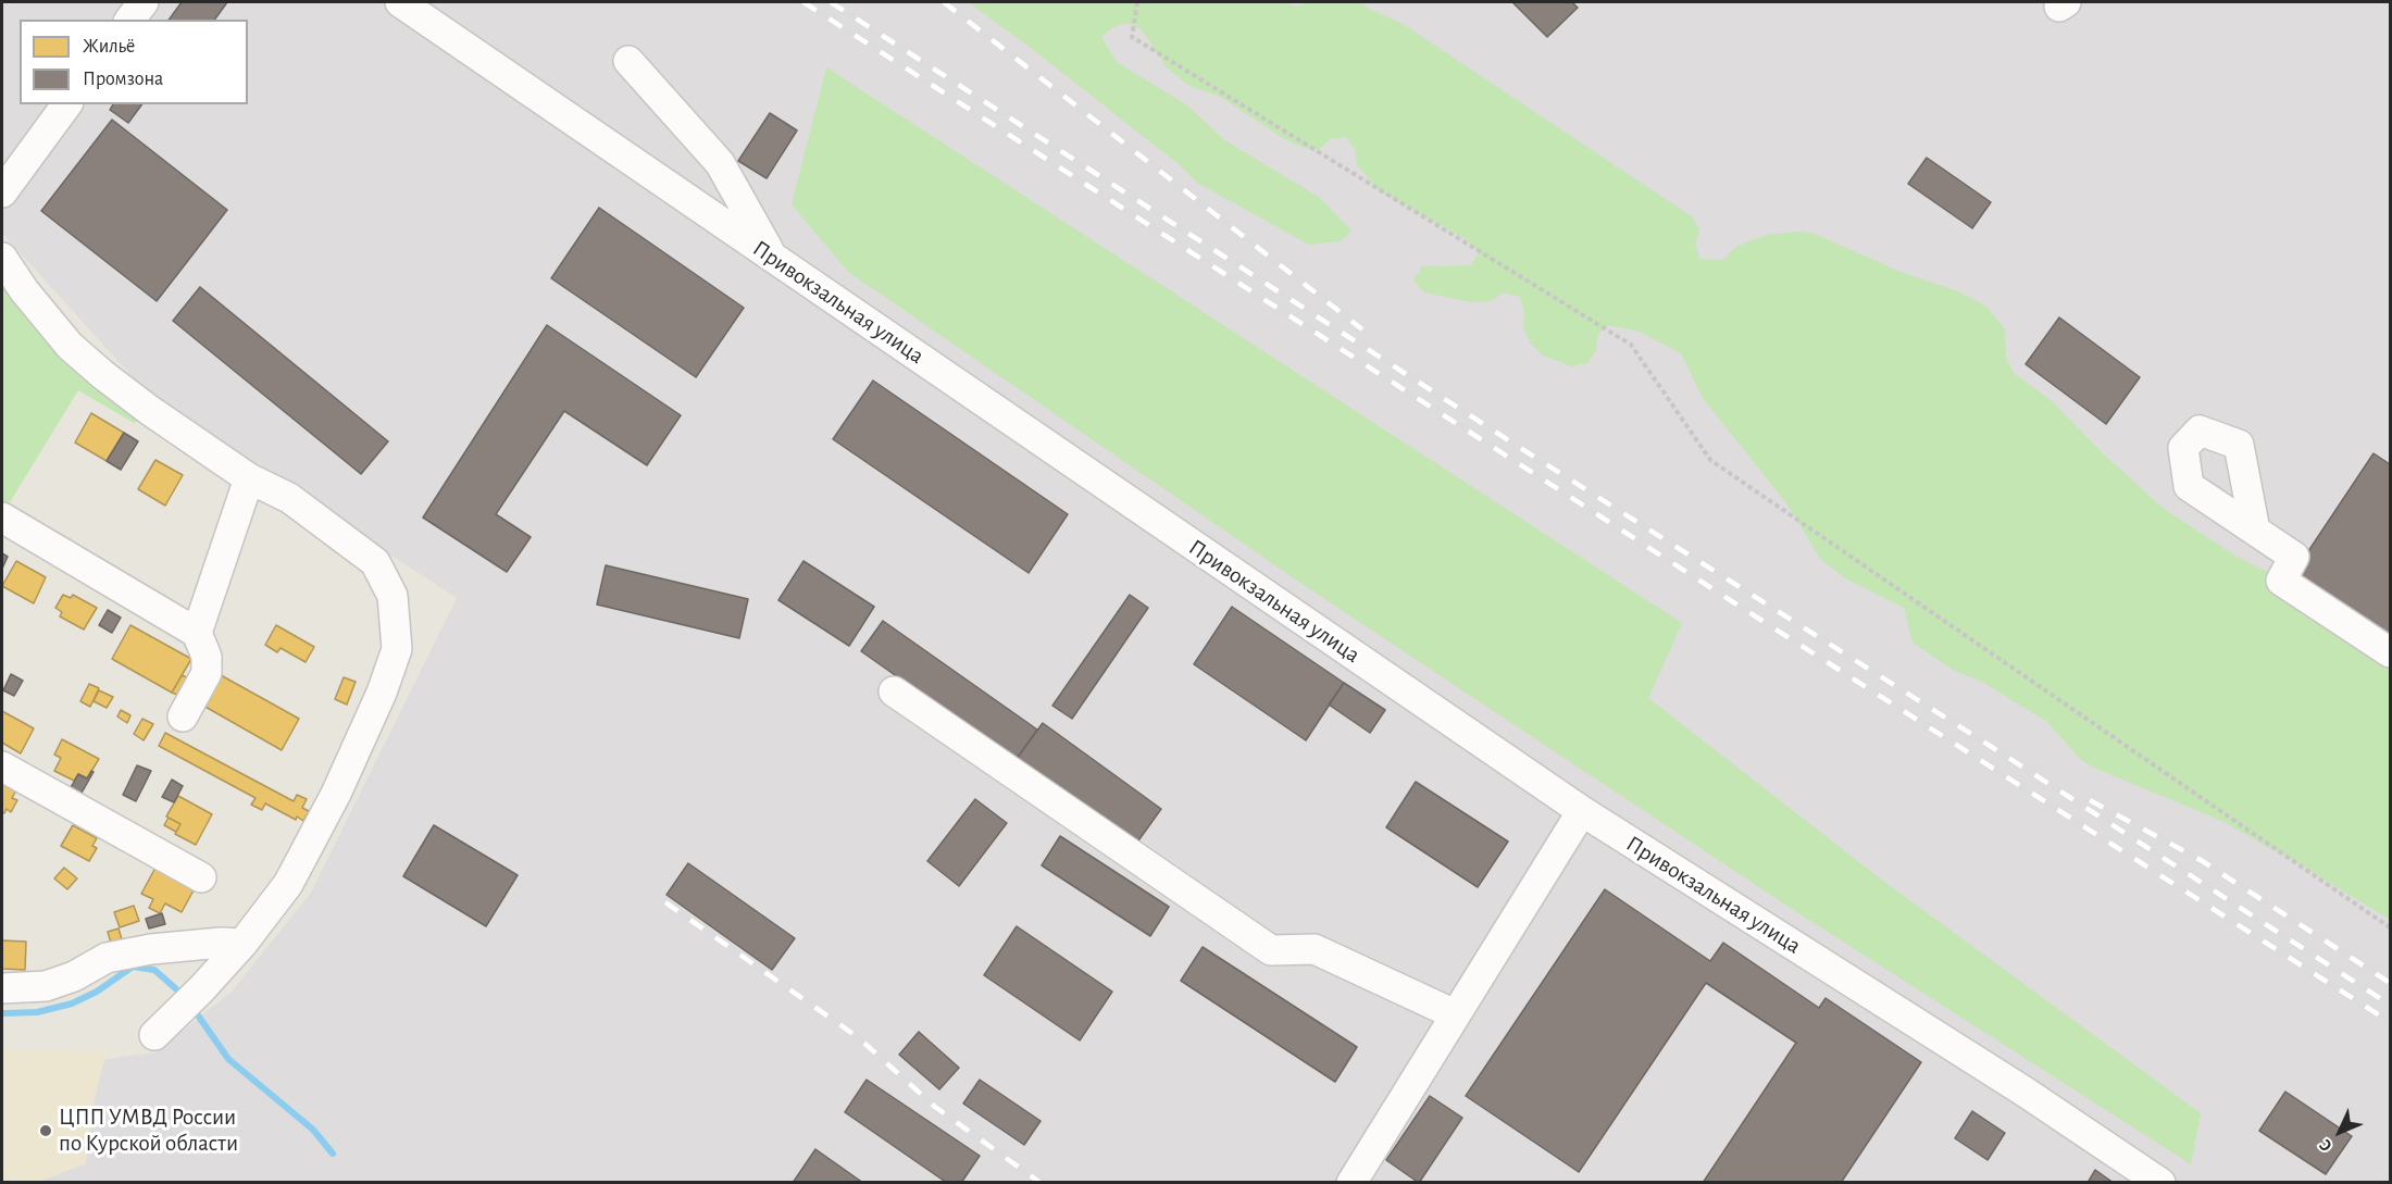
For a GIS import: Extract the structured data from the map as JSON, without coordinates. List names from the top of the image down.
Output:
{
  "streets": {
    "street": ["Привокзальная улица"]
  },
  "places": ["ЦПП УМВД России по Курской области"],
  "legend": ["Жильё", "Промзона"],
  "north": "bottom left"
}
